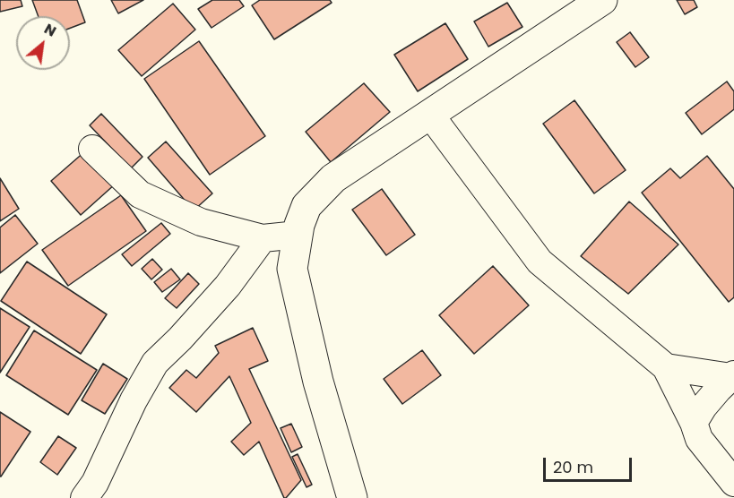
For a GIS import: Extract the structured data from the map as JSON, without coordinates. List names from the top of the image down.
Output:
{
  "scale_bar": "20 m",
  "north": "top right"
}
